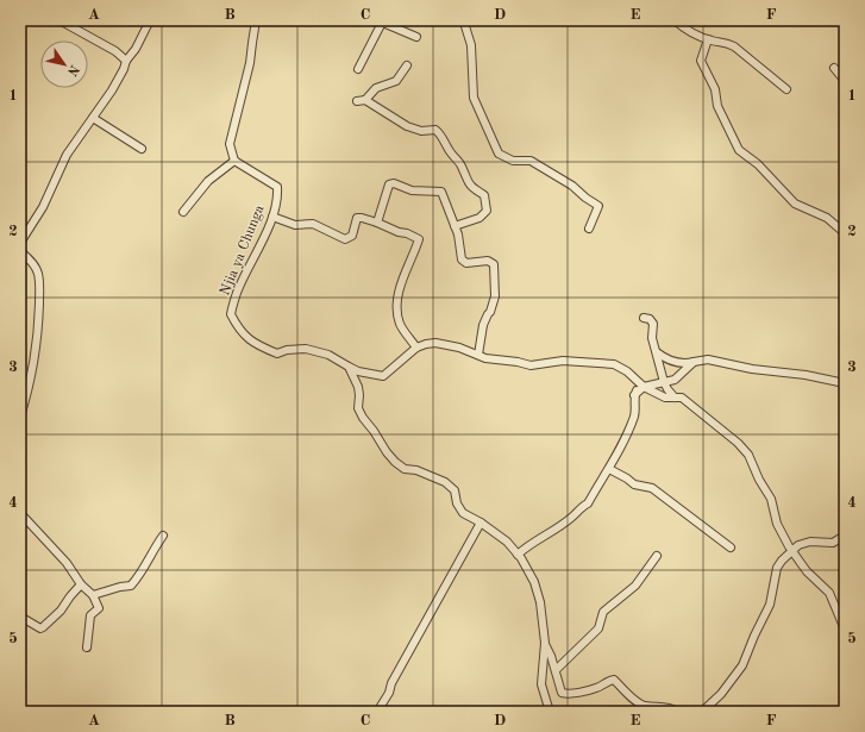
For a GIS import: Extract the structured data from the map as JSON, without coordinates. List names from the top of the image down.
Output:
{
  "streets": {
    "street": ["Njia ya Chunga"]
  },
  "north": "bottom right",
  "grid": {
    "columns": [
      "A",
      "B",
      "C",
      "D",
      "E",
      "F"
    ],
    "rows": [
      "1",
      "2",
      "3",
      "4",
      "5"
    ]
  }
}
